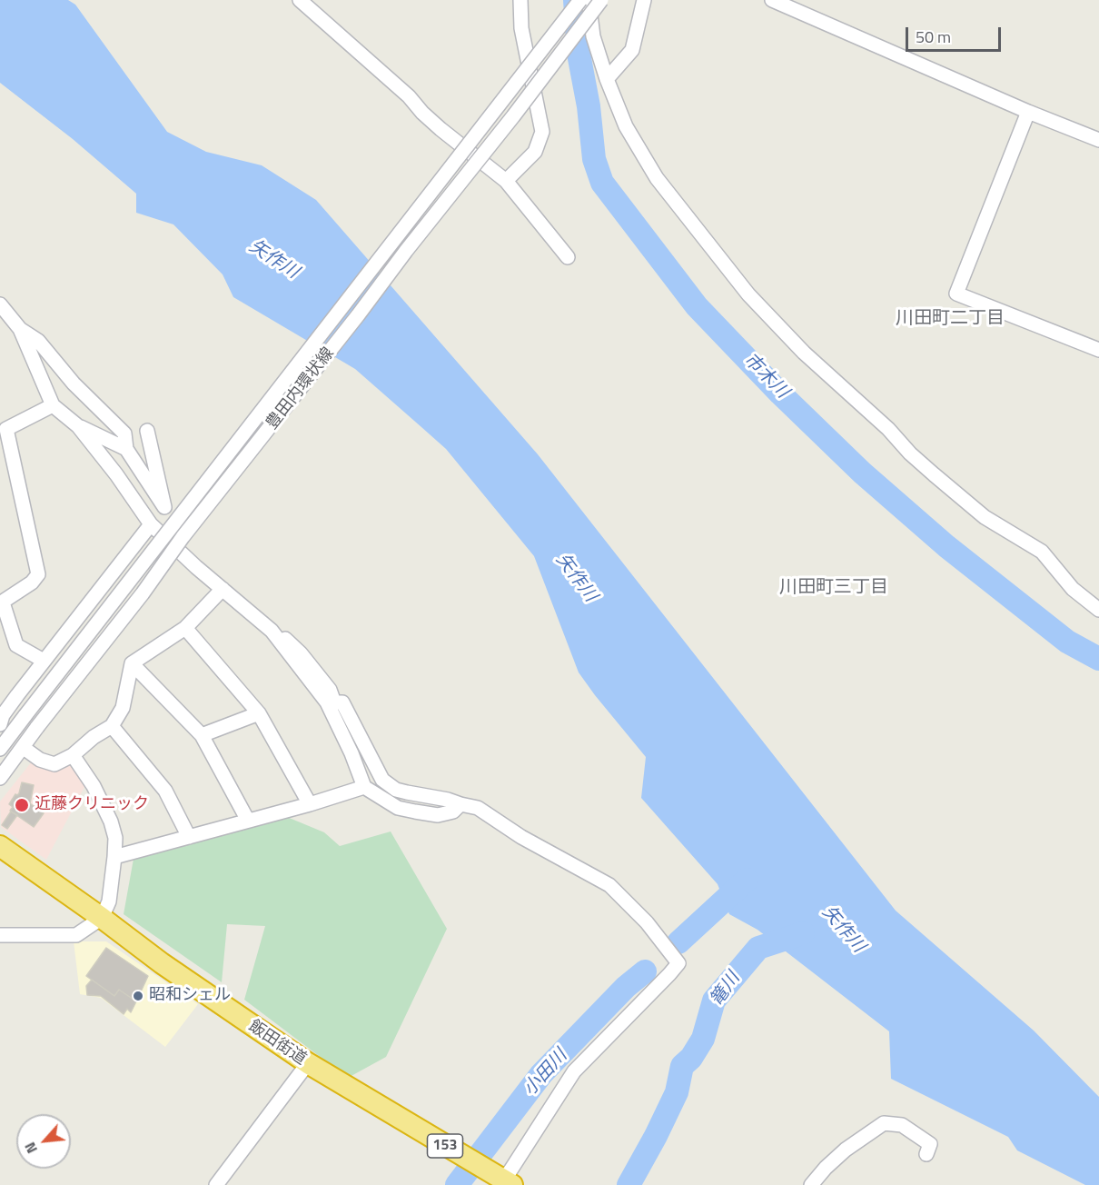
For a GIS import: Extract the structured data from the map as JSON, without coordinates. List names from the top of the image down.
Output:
{
  "streets": {
    "highway": ["飯田街道", "153"],
    "street": ["豊田内環状線"]
  },
  "districts": ["川田町二丁目", "川田町三丁目"],
  "water": [
    "矢作川",
    "市木川",
    "篭川",
    "小田川"
  ],
  "places": ["近藤クリニック", "昭和シェル"],
  "scale_bar": "50 m",
  "north": "bottom left"
}
